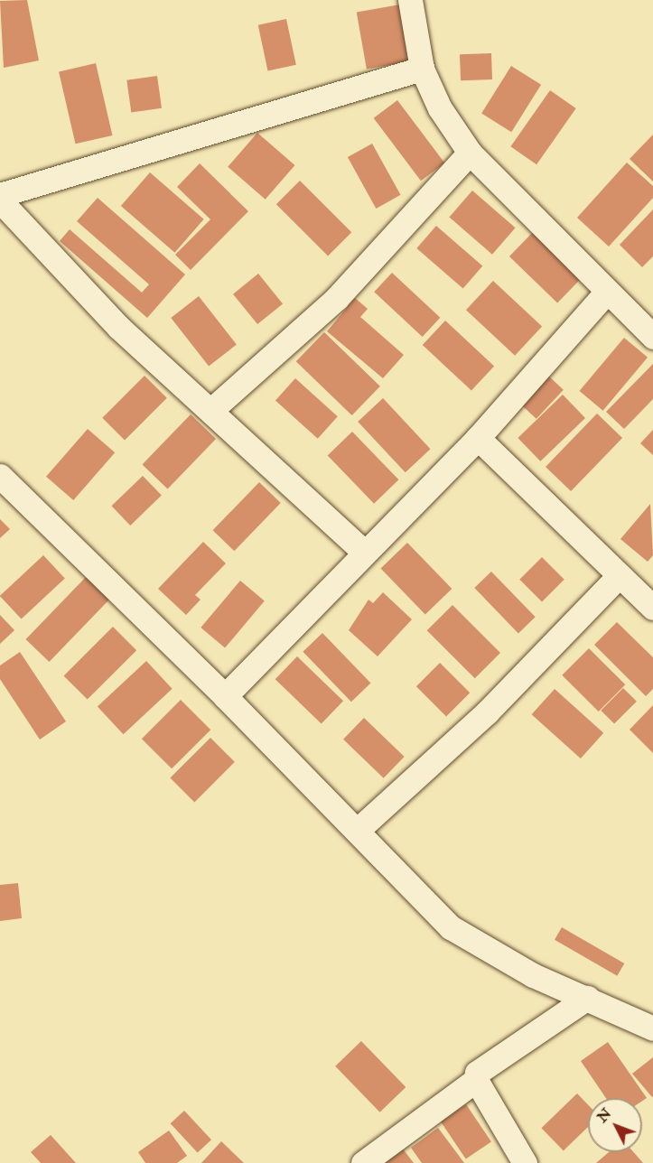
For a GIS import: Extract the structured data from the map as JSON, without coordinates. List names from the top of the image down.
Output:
{
  "north": "top left"
}
